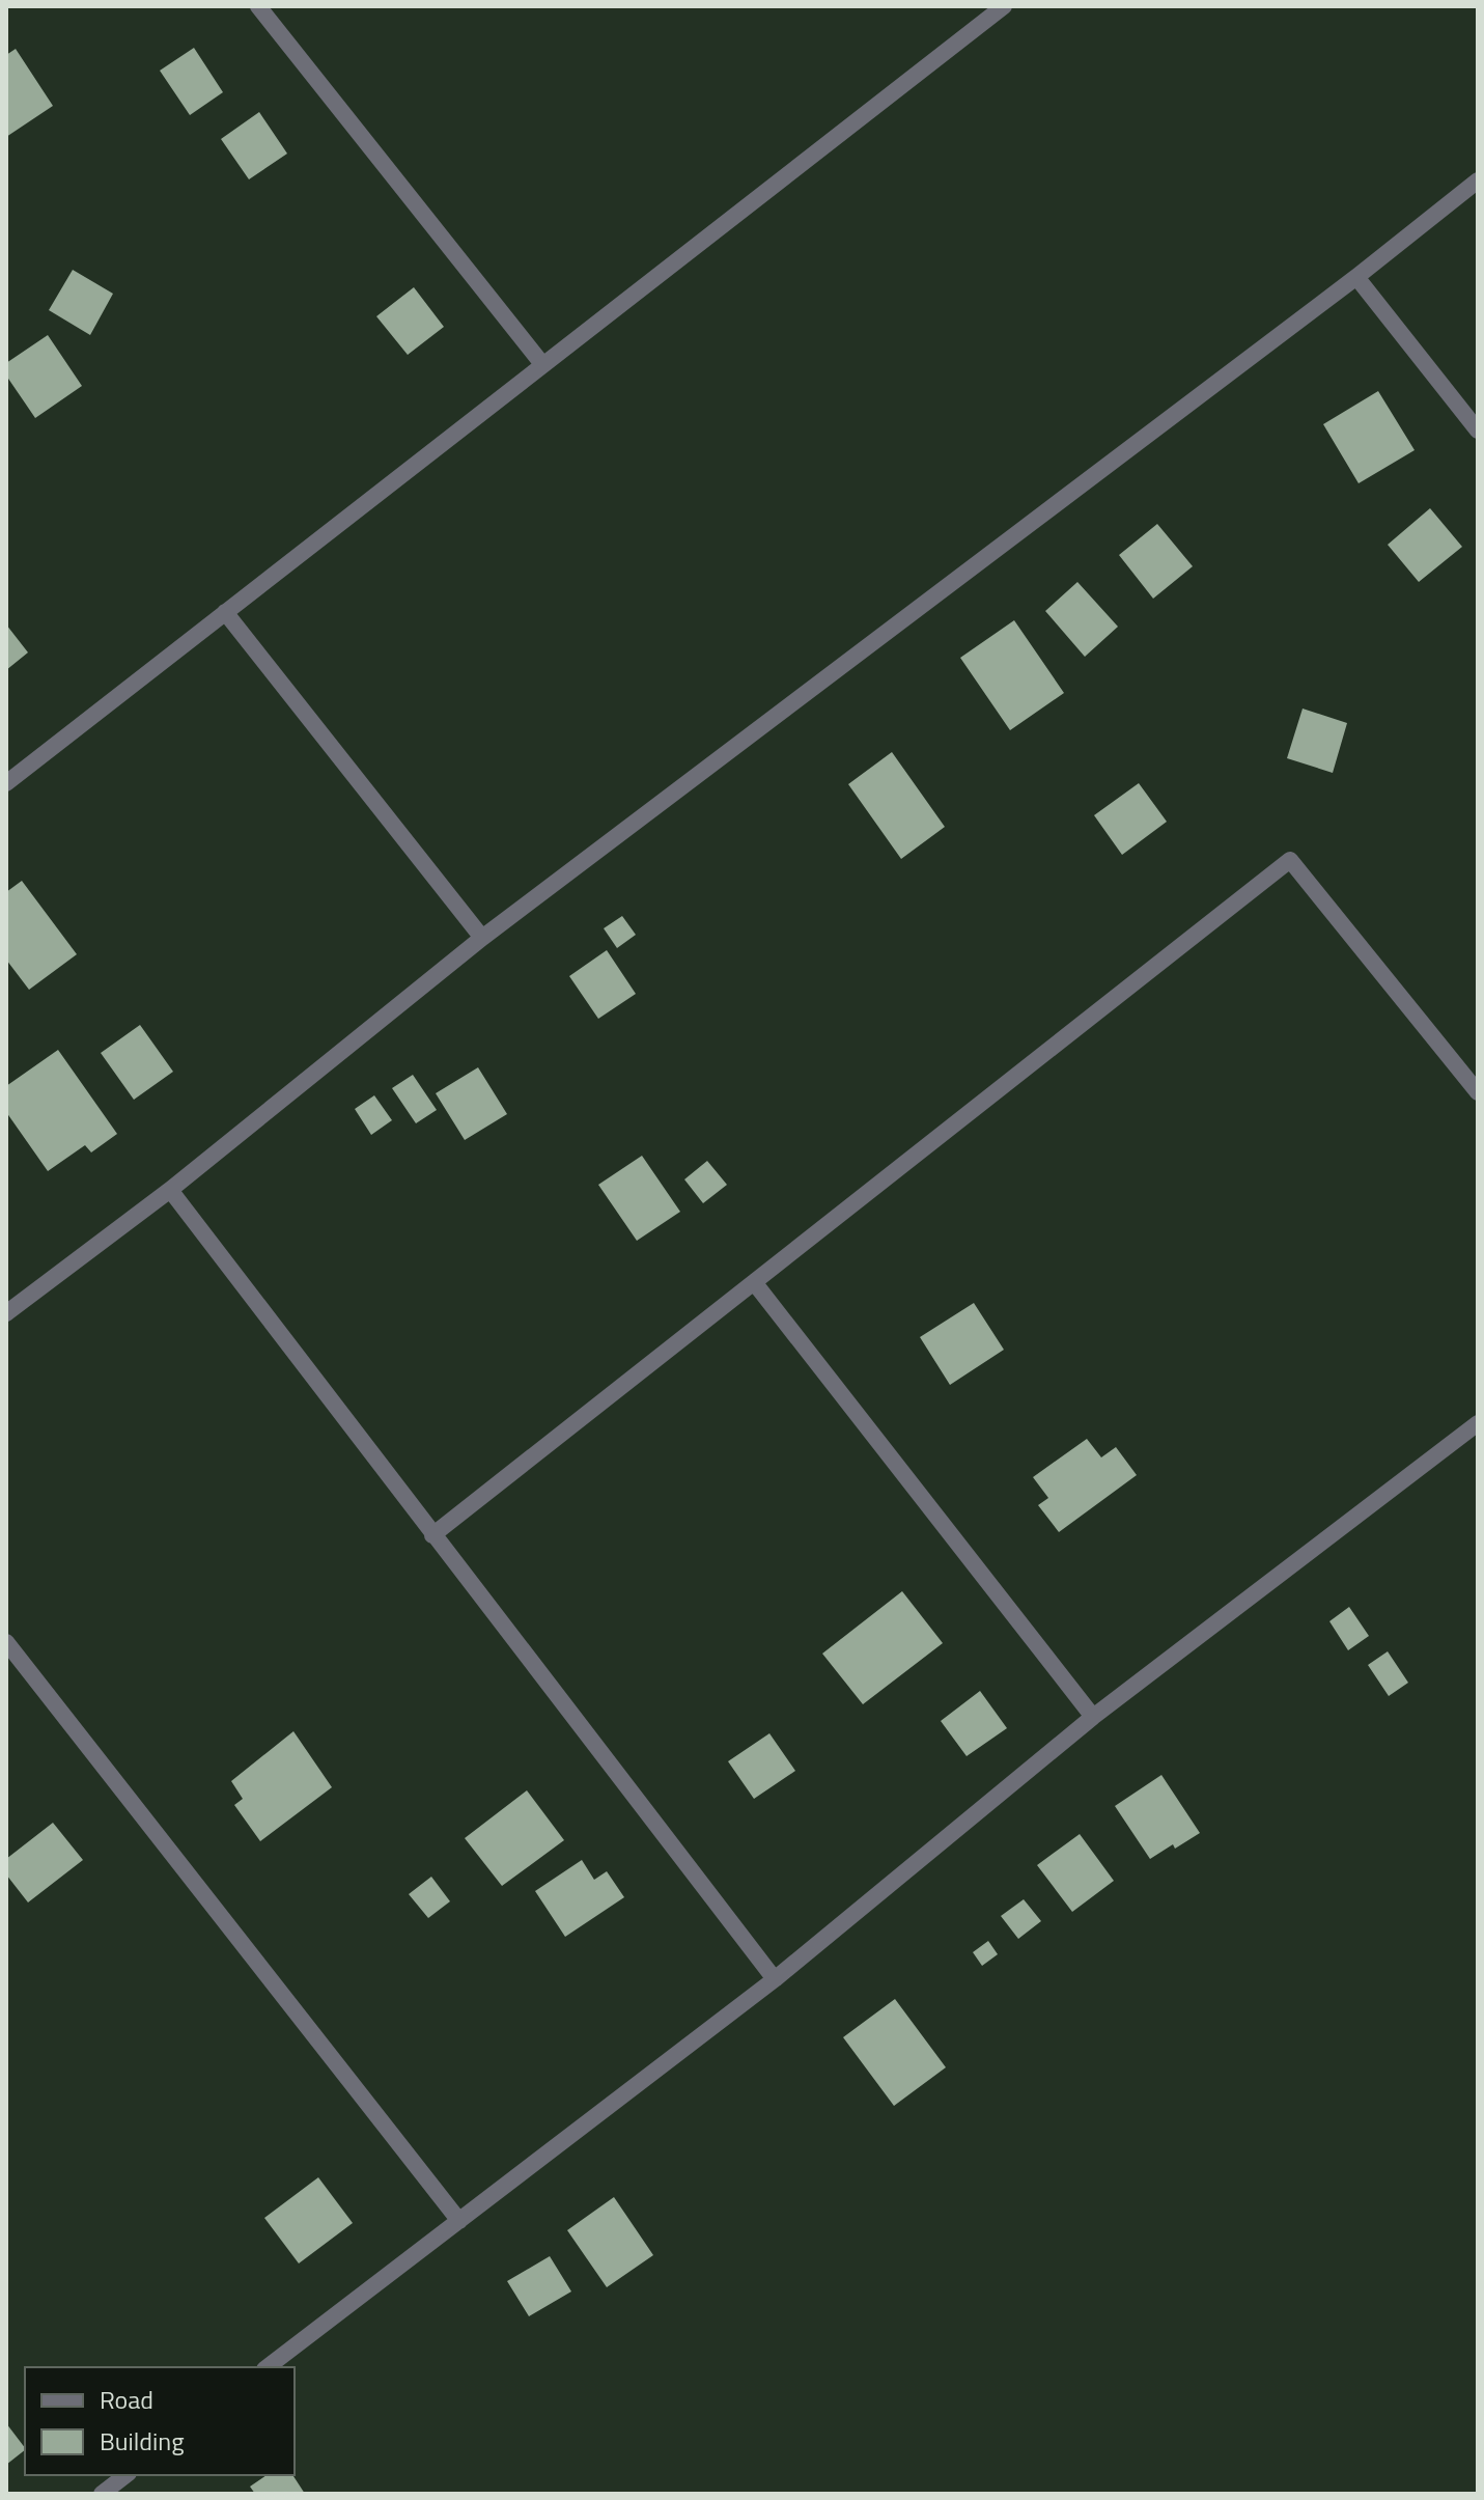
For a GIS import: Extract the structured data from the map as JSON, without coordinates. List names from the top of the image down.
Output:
{
  "legend": ["Road", "Building"]
}
